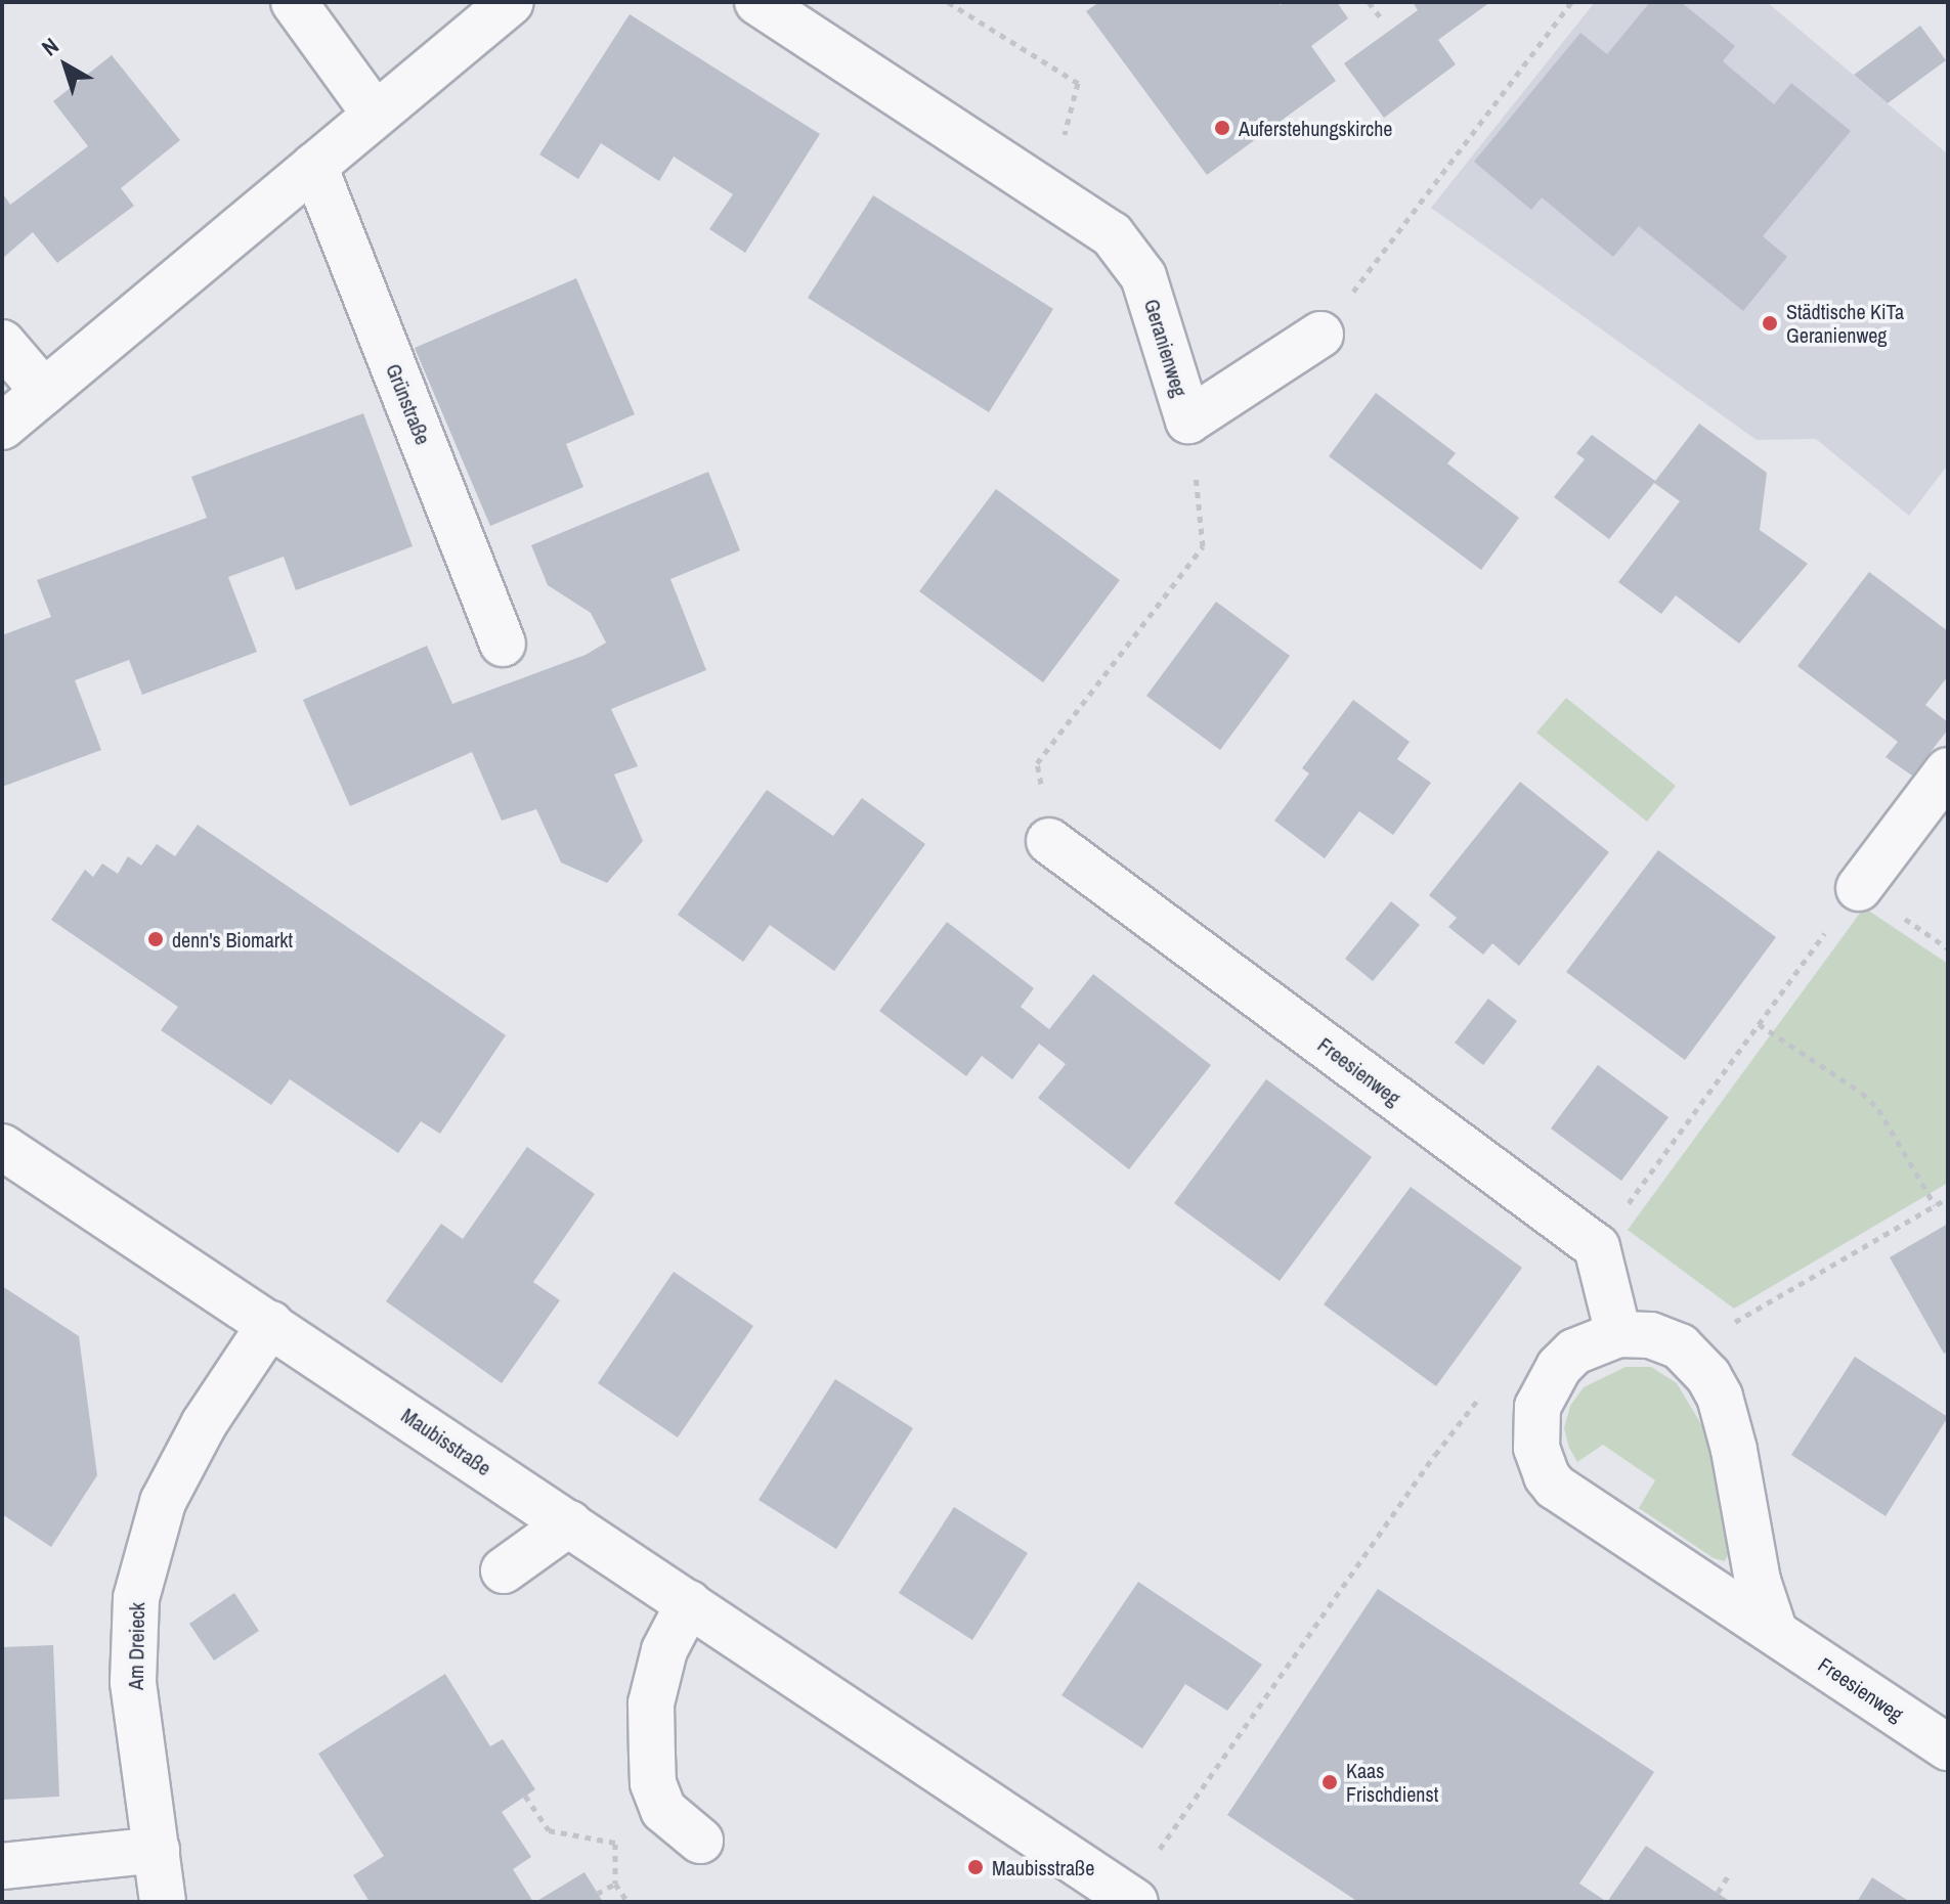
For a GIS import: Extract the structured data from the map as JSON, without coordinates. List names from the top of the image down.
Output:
{
  "streets": {
    "street": [
      "Geranienweg",
      "Grünstraße",
      "Freesienweg",
      "Maubisstraße",
      "Am Dreieck"
    ]
  },
  "crossings": [
    ["Maubisstraße", "Am Dreieck"]
  ],
  "places": [
    "Auferstehungskirche",
    "Städtische KiTa Geranienweg",
    "denn's Biomarkt",
    "Kaas Frischdienst",
    "Maubisstraße"
  ],
  "north": "top left"
}
